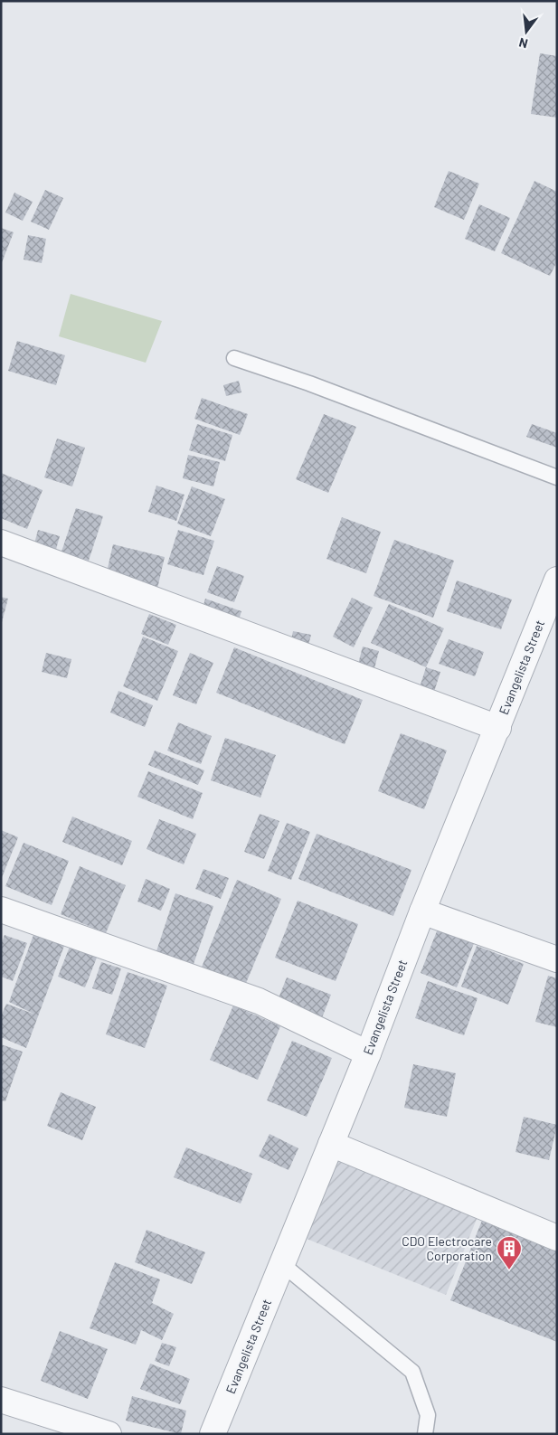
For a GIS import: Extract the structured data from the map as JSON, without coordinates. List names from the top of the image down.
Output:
{
  "streets": {
    "street": ["Evangelista Street"]
  },
  "places": {
    "building": ["CDO Electrocare Corporation"]
  },
  "north": "bottom"
}
